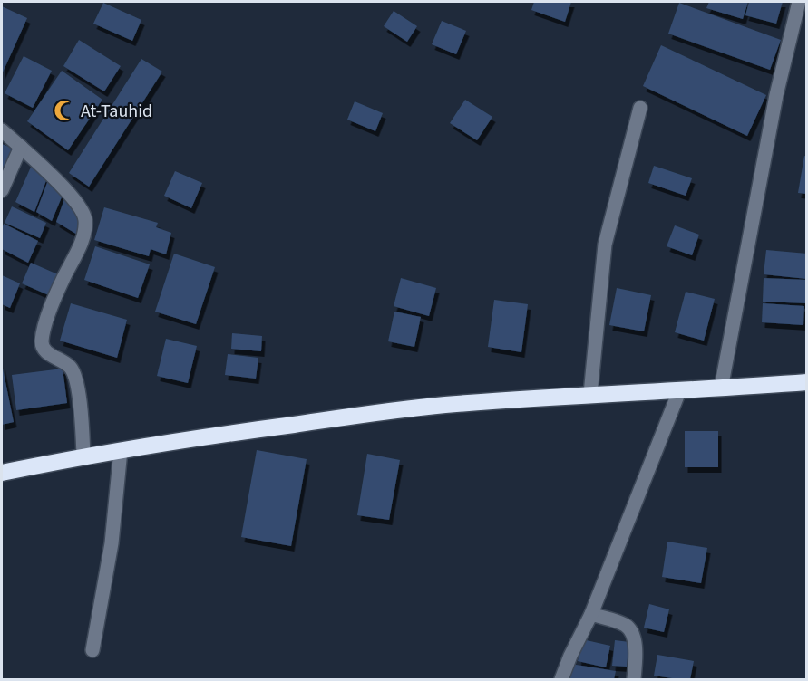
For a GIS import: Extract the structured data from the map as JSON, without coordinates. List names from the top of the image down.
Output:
{
  "places": {
    "mosque": ["At-Tauhid"]
  }
}
